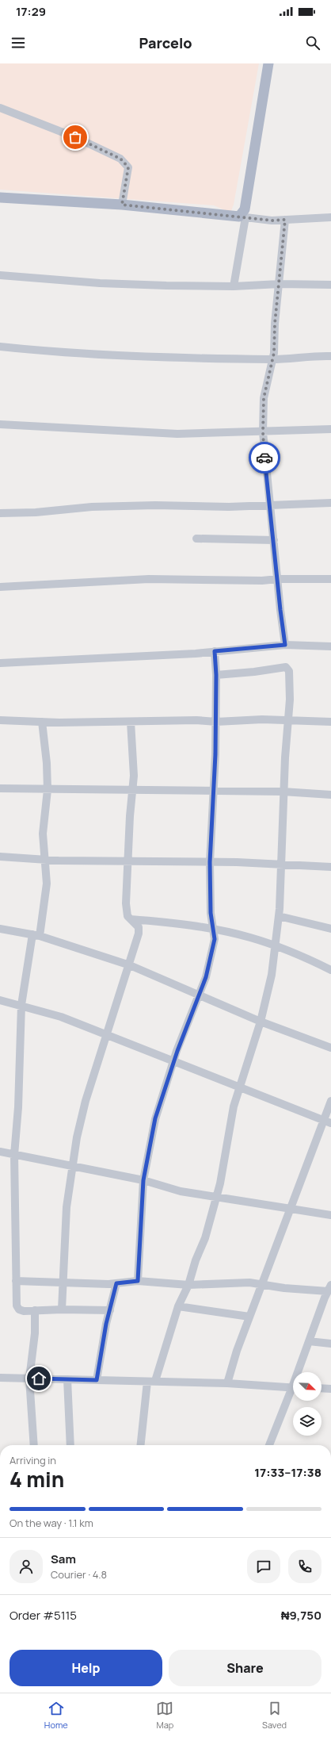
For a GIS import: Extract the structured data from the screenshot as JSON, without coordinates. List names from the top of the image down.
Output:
{
  "north": "bottom right",
  "page": {
    "status": "17:29",
    "header": "Parcelo",
    "heading": ["4 min", "Arriving in", "17:33–17:38"],
    "panel": [
      "Sam",
      "Courier · 4.8",
      "Order #5115",
      "₦9,750"
    ],
    "bar": "On the way · 1.1 km",
    "buttons": ["Help", "Share"],
    "tabs": ["Home", "Map", "Saved"]
  }
}
